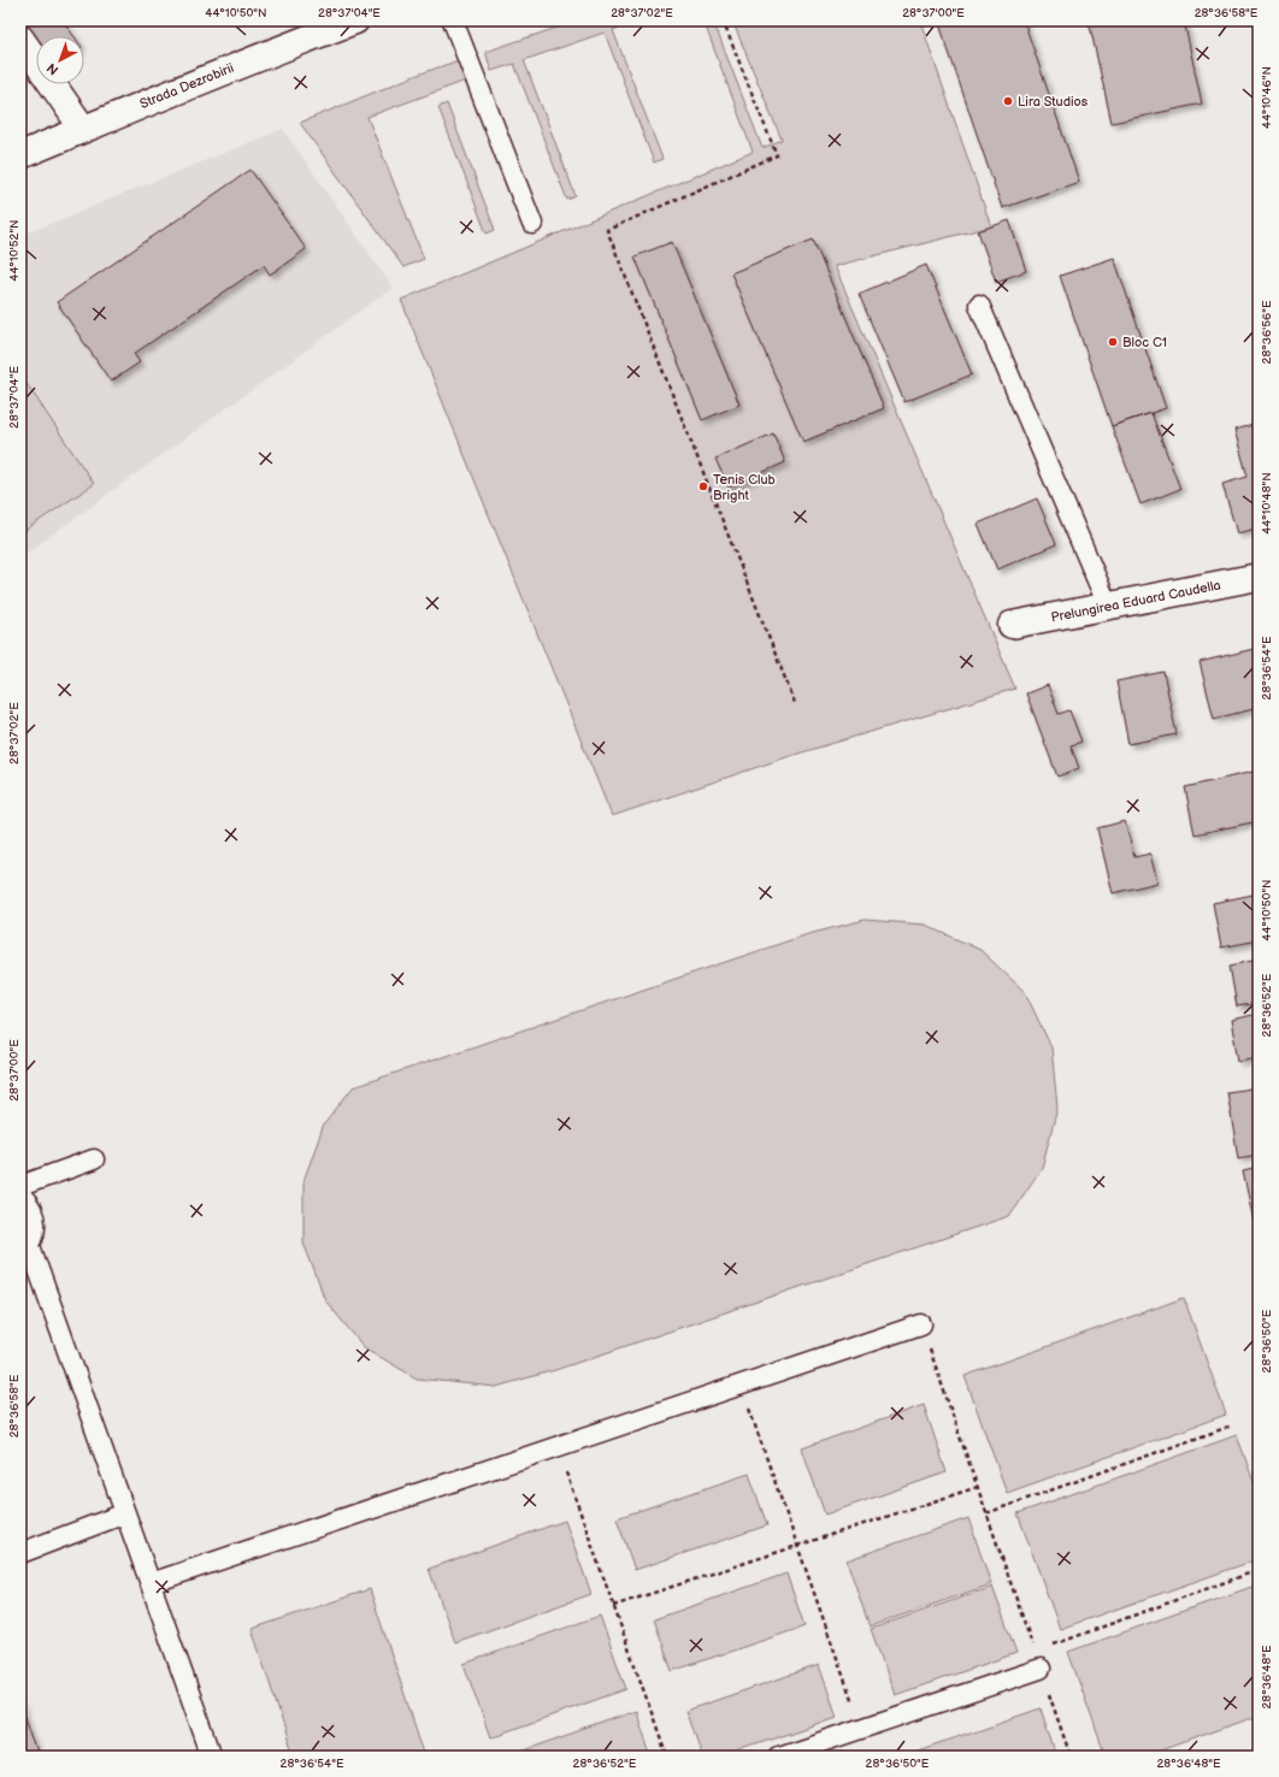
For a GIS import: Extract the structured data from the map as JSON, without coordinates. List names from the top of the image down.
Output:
{
  "streets": {
    "street": ["Strada Dezrobirii", "Prelungirea Eduard Caudella"]
  },
  "places": ["Lira Studios", "Bloc C1", "Tenis Club Bright"],
  "north": "bottom left",
  "coordinates": [
    "44°10'50\"N",
    "28°37'04\"E",
    "28°37'02\"E",
    "28°37'00\"E",
    "28°36'58\"E",
    "44°10'46\"N",
    "44°10'52\"N",
    "28°36'56\"E",
    "44°10'48\"N",
    "28°36'54\"E",
    "28°36'52\"E",
    "28°36'50\"E",
    "28°36'48\"E"
  ]
}
